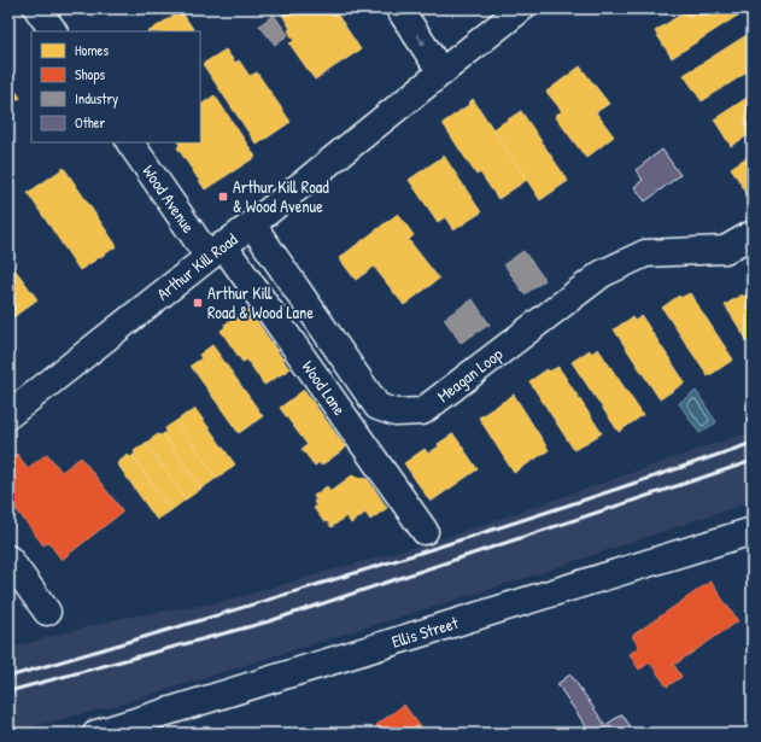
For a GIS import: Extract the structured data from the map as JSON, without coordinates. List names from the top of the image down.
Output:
{
  "streets": {
    "street": [
      "Wood Avenue",
      "Arthur Kill Road",
      "Meagan Loop",
      "Wood Lane",
      "Ellis Street"
    ]
  },
  "crossings": [
    ["Wood Avenue", "Arthur Kill Road"],
    ["Wood Avenue", "Wood Lane"],
    ["Arthur Kill Road", "Meagan Loop"],
    ["Arthur Kill Road", "Wood Lane"]
  ],
  "places": {
    "transit": ["Arthur Kill Road & Wood Avenue", "Arthur Kill Road & Wood Lane"]
  },
  "legend": [
    "Homes",
    "Shops",
    "Industry",
    "Other"
  ]
}
